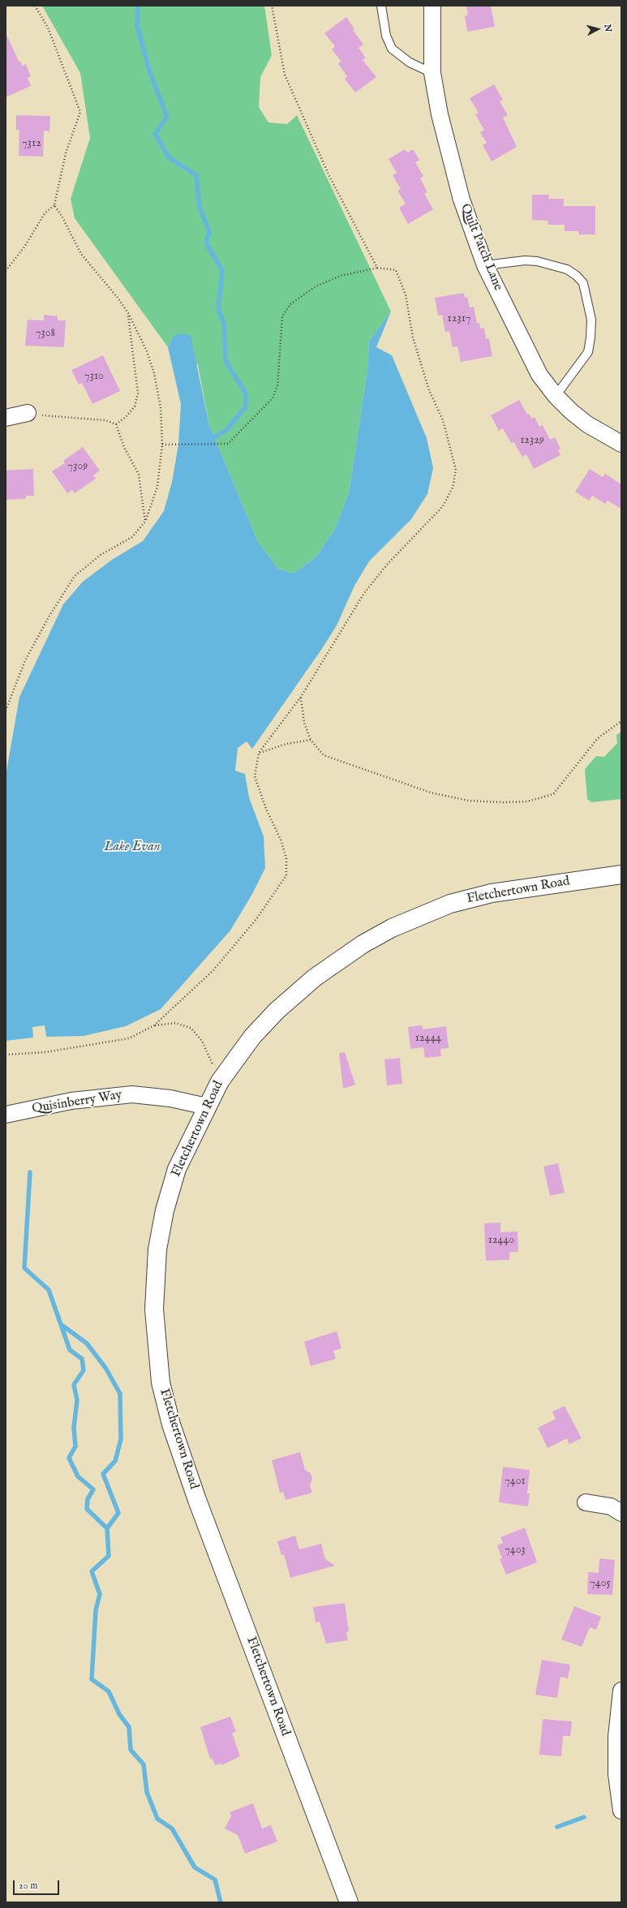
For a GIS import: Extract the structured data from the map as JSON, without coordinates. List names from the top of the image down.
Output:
{
  "streets": {
    "street": ["Quilt Patch Lane", "Fletchertown Road", "Quisinberry Way"]
  },
  "crossings": [
    ["Fletchertown Road", "Quisinberry Way"]
  ],
  "water": ["Lake Evan"],
  "house_numbers": [
    "7312",
    "12317",
    "7308",
    "7310",
    "12329",
    "7309",
    "12444",
    "12440",
    "7401",
    "7403",
    "7405"
  ],
  "scale_bar": "20 m",
  "north": "right"
}
